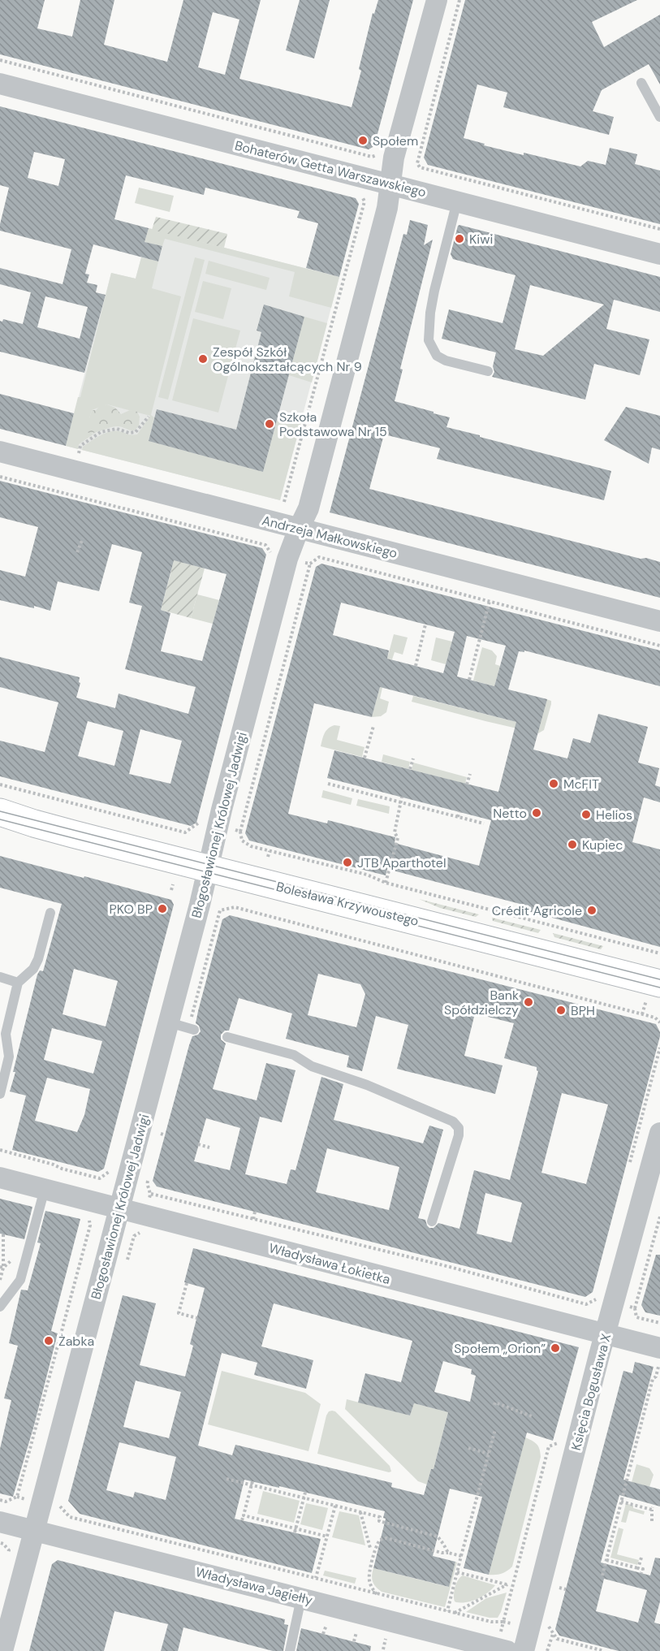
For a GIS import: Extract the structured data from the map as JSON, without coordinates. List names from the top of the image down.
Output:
{
  "streets": {
    "street": [
      "Bohaterów Getta Warszawskiego",
      "Andrzeja Małkowskiego",
      "Błogosławionej Królowej Jadwigi",
      "Bolesława Krzywoustego",
      "Władysława Łokietka",
      "Księcia Bogusława X",
      "Władysława Jagiełły"
    ]
  },
  "crossings": [
    ["Bohaterów Getta Warszawskiego", "Błogosławionej Królowej Jadwigi"],
    ["Andrzeja Małkowskiego", "Błogosławionej Królowej Jadwigi"],
    ["Błogosławionej Królowej Jadwigi", "Bolesława Krzywoustego"],
    ["Błogosławionej Królowej Jadwigi", "Władysława Łokietka"],
    ["Błogosławionej Królowej Jadwigi", "Władysława Jagiełły"],
    ["Władysława Łokietka", "Księcia Bogusława X"]
  ],
  "places": [
    "Społem",
    "Kiwi",
    "Zespół Szkół Ogólnokształcących Nr 9",
    "Szkoła Podstawowa Nr 15",
    "McFIT",
    "Netto",
    "Helios",
    "Kupiec",
    "JTB Aparthotel",
    "PKO BP",
    "Crédit Agricole",
    "Bank Spółdzielczy",
    "BPH",
    "Żabka",
    "Społem „Orion”"
  ]
}
